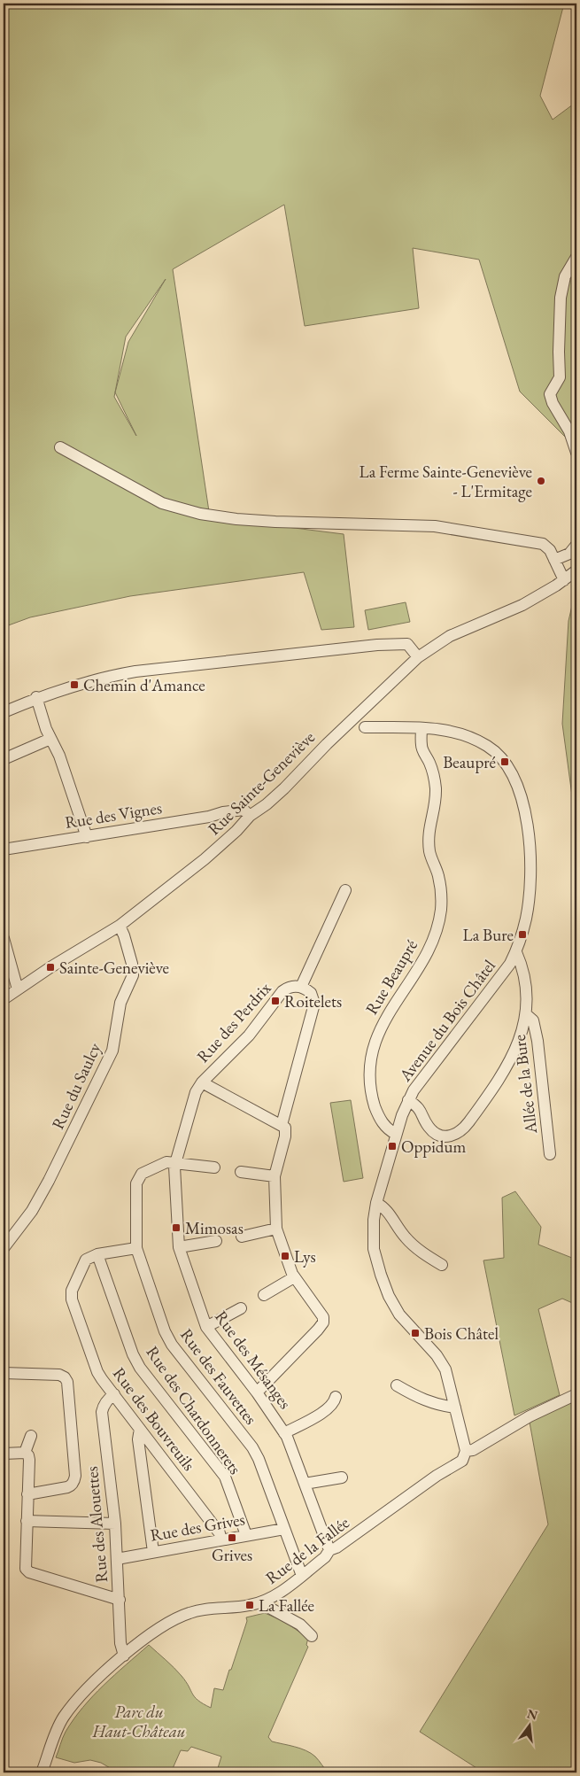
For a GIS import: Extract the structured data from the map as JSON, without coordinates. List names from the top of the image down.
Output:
{
  "streets": {
    "street": [
      "Rue Sainte-Geneviève",
      "Rue des Vignes",
      "Rue Beaupré",
      "Avenue du Bois Châtel",
      "Rue des Perdrix",
      "Allée de la Bure",
      "Rue du Saulcy",
      "Rue des Mésanges",
      "Rue des Fauvettes",
      "Rue des Chardonnerets",
      "Rue des Bouvreuils",
      "Rue des Alouettes",
      "Rue des Grives",
      "Rue de la Fallée"
    ]
  },
  "crossings": [
    ["Rue Sainte-Geneviève", "Rue des Vignes"],
    ["Rue Sainte-Geneviève", "Rue du Saulcy"],
    ["Rue Beaupré", "Avenue du Bois Châtel"],
    ["Avenue du Bois Châtel", "Rue de la Fallée"],
    ["Rue des Perdrix", "Rue des Mésanges"],
    ["Rue des Mésanges", "Rue des Fauvettes"],
    ["Rue des Mésanges", "Rue de la Fallée"],
    ["Rue des Fauvettes", "Rue des Grives"],
    ["Rue des Fauvettes", "Rue de la Fallée"],
    ["Rue des Chardonnerets", "Rue des Bouvreuils"],
    ["Rue des Chardonnerets", "Rue des Grives"],
    ["Rue des Bouvreuils", "Rue des Alouettes"],
    ["Rue des Bouvreuils", "Rue des Grives"],
    ["Rue des Alouettes", "Rue des Grives"],
    ["Rue des Alouettes", "Rue de la Fallée"]
  ],
  "parks": ["Parc du Haut-Château"],
  "places": {
    "other": ["La Ferme Sainte-Geneviève - L'Ermitage"],
    "transit": [
      "Chemin d'Amance",
      "Beaupré",
      "La Bure",
      "Sainte-Geneviève",
      "Roitelets",
      "Oppidum",
      "Mimosas",
      "Lys",
      "Bois Châtel",
      "Grives",
      "La Fallée"
    ]
  },
  "north": "top"
}
